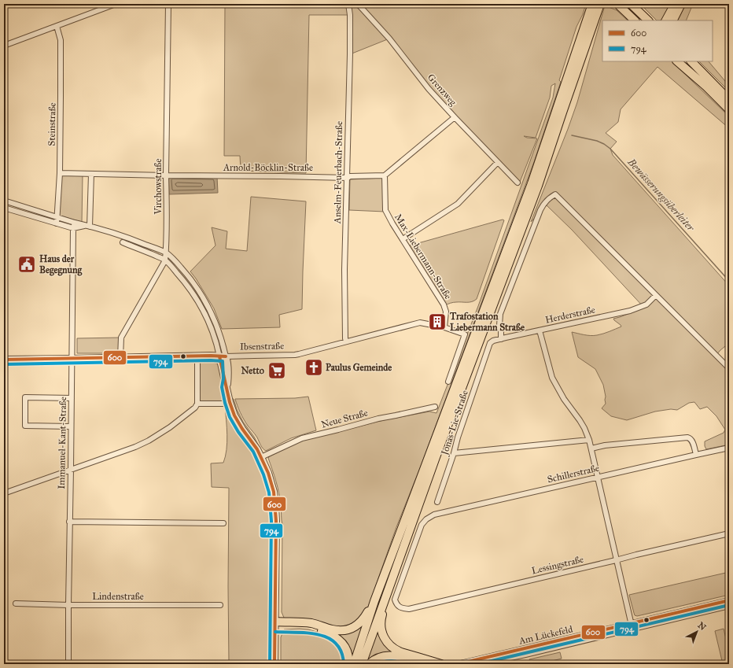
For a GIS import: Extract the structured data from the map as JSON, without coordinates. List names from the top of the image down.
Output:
{
  "streets": {
    "street": [
      "Grenzweg",
      "Steinstraße",
      "Arnold-Böcklin-Straße",
      "Anselm-Feuerbach-Straße",
      "Virchowstraße",
      "Max-Liebermann-Straße",
      "Herderstraße",
      "Ibsenstraße",
      "Neue Straße",
      "Jonas-Lie-Straße",
      "Immanuel-Kant-Straße",
      "Schillerstraße",
      "Lessingstraße",
      "Lindenstraße",
      "Am Lückefeld"
    ]
  },
  "crossings": [
    ["Steinstraße", "Arnold-Böcklin-Straße"],
    ["Arnold-Böcklin-Straße", "Anselm-Feuerbach-Straße"],
    ["Arnold-Böcklin-Straße", "Virchowstraße"],
    ["Arnold-Böcklin-Straße", "Max-Liebermann-Straße"],
    ["Anselm-Feuerbach-Straße", "Ibsenstraße"],
    ["Virchowstraße", "Ibsenstraße"],
    ["Max-Liebermann-Straße", "Ibsenstraße"],
    ["Herderstraße", "Jonas-Lie-Straße"],
    ["Ibsenstraße", "Immanuel-Kant-Straße"],
    ["Immanuel-Kant-Straße", "Lindenstraße"],
    ["Schillerstraße", "Lessingstraße"]
  ],
  "water": ["Bewässerungsüberleiter"],
  "places": {
    "public building": ["Haus der Begegnung"],
    "building": ["Trafostation Liebermann Straße"],
    "church": ["Paulus Gemeinde"],
    "supermarket": ["Netto"]
  },
  "lines": ["transit line 600", "transit line 794"],
  "legend": ["600", "794"],
  "north": "top right"
}
